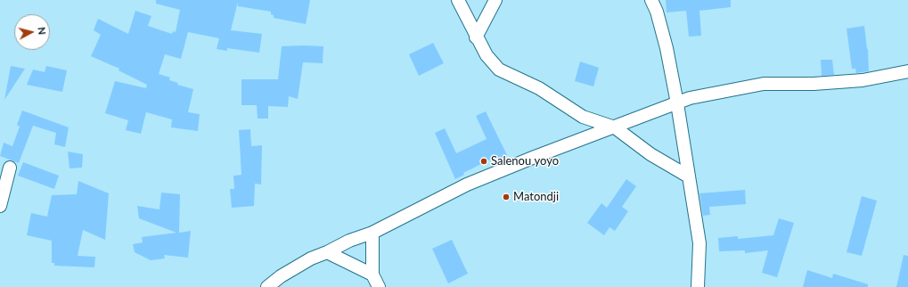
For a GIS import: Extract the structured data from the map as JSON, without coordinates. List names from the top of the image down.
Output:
{
  "places": ["Salenou yoyo", "Matondji"],
  "north": "right"
}
